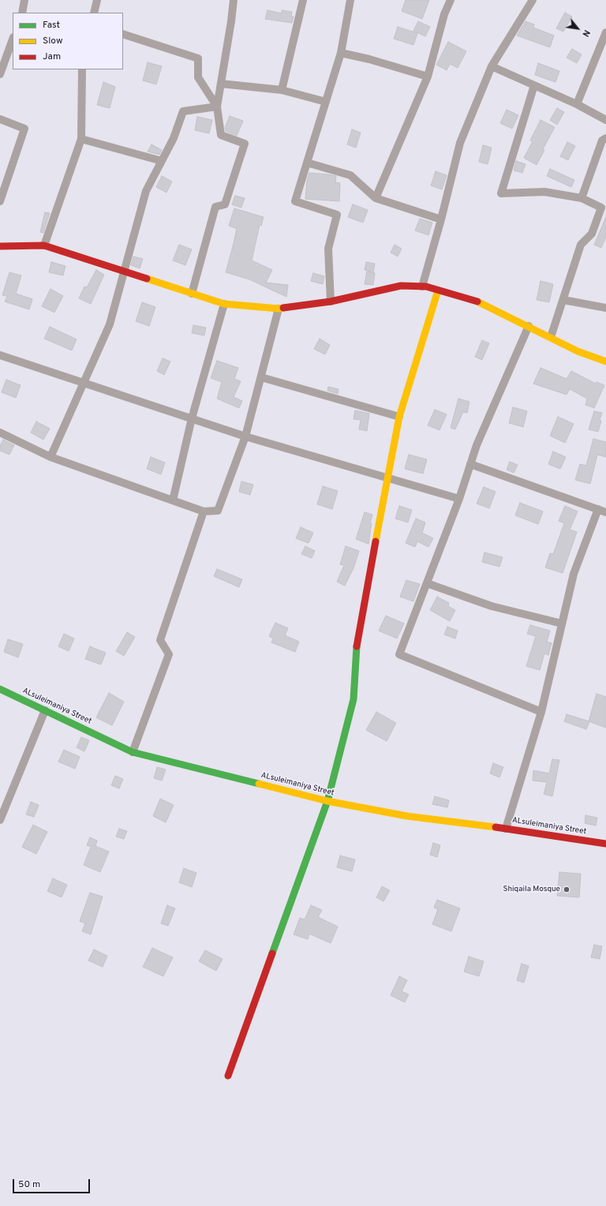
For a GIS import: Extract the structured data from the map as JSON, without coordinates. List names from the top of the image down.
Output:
{
  "streets": {
    "street": ["ALsuleimaniya Street"]
  },
  "places": ["Shiqaila Mosque"],
  "legend": ["Fast", "Slow", "Jam"],
  "scale_bar": "50 m",
  "north": "bottom right"
}
